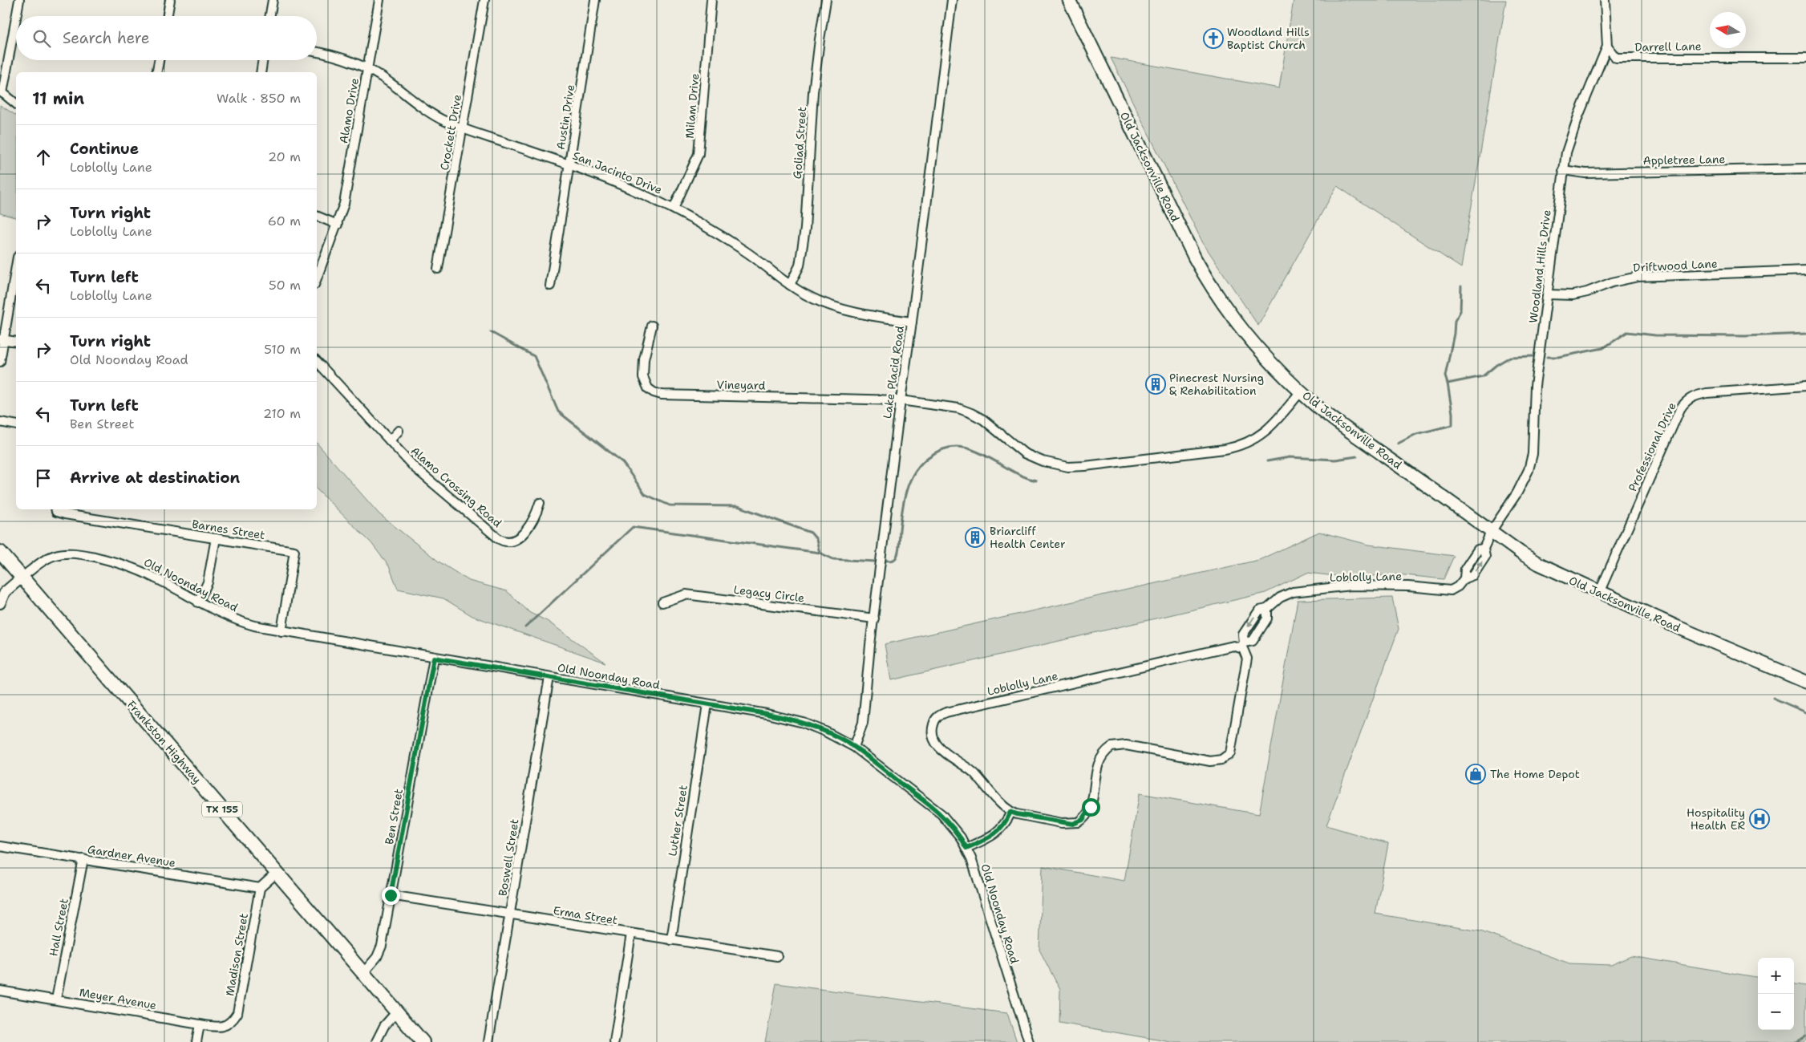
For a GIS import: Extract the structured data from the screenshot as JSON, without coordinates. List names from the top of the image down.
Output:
{
  "streets": {
    "main road": ["Old Jacksonville Road", "Frankston Highway", "TX 155"],
    "street": [
      "Darrell Lane",
      "Milam Drive",
      "Alamo Drive",
      "Austin Drive",
      "Crockett Drive",
      "Goliad Street",
      "Appletree Lane",
      "San Jacinto Drive",
      "Driftwood Lane",
      "Woodland Hills Drive",
      "Lake Placid Road",
      "Vineyard",
      "Professional Drive",
      "Alamo Crossing Road",
      "Barnes Street",
      "Loblolly Lane",
      "Old Noonday Road",
      "Legacy Circle",
      "Ben Street",
      "Luther Street",
      "Gardner Avenue",
      "Boswell Street",
      "Erma Street",
      "Hall Street",
      "Madison Street",
      "Meyer Avenue"
    ]
  },
  "crossings": [
    ["Darrell Lane", "Woodland Hills Drive"],
    ["Milam Drive", "San Jacinto Drive"],
    ["Alamo Drive", "San Jacinto Drive"],
    ["Austin Drive", "San Jacinto Drive"],
    ["Crockett Drive", "San Jacinto Drive"],
    ["Goliad Street", "San Jacinto Drive"],
    ["Appletree Lane", "Woodland Hills Drive"],
    ["Old Jacksonville Road", "Woodland Hills Drive"],
    ["Old Jacksonville Road", "Professional Drive"],
    ["Old Jacksonville Road", "Loblolly Lane"],
    ["San Jacinto Drive", "Lake Placid Road"],
    ["Driftwood Lane", "Woodland Hills Drive"],
    ["Woodland Hills Drive", "Loblolly Lane"],
    ["Lake Placid Road", "Vineyard"],
    ["Lake Placid Road", "Old Noonday Road"],
    ["Lake Placid Road", "Legacy Circle"],
    ["Barnes Street", "Old Noonday Road"],
    ["Old Noonday Road", "Frankston Highway"],
    ["Old Noonday Road", "Ben Street"],
    ["Old Noonday Road", "Luther Street"],
    ["Old Noonday Road", "Boswell Street"],
    ["Frankston Highway", "Ben Street"],
    ["Ben Street", "Erma Street"],
    ["Luther Street", "Erma Street"],
    ["Gardner Avenue", "Hall Street"],
    ["Gardner Avenue", "Madison Street"],
    ["Boswell Street", "Erma Street"],
    ["Hall Street", "Meyer Avenue"],
    ["Madison Street", "Meyer Avenue"]
  ],
  "places": {
    "church": ["Woodland Hills Baptist Church"],
    "building": ["Pinecrest Nursing & Rehabilitation", "Briarcliff Health Center"],
    "shop": ["The Home Depot"],
    "hospital": ["Hospitality Health ER"]
  },
  "north": "left",
  "page": {
    "search": "Search here",
    "heading": ["11 min", "Walk · 850 m"],
    "list": [
      ["Continue", "Loblolly Lane", "20 m"],
      ["Turn right", "Loblolly Lane", "60 m"],
      ["Turn left", "Loblolly Lane", "50 m"],
      ["Turn right", "Old Noonday Road", "510 m"],
      ["Turn left", "Ben Street", "210 m"],
      "Arrive at destination"
    ],
    "map_buttons": ["+", "−"]
  }
}
